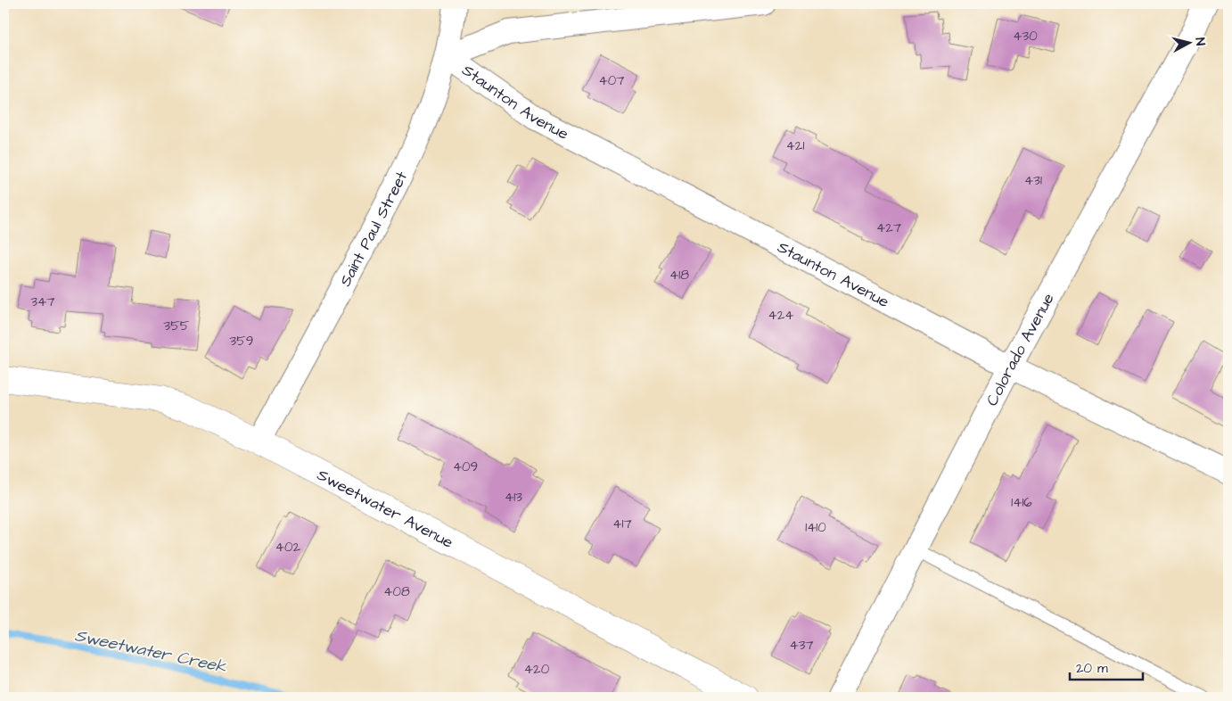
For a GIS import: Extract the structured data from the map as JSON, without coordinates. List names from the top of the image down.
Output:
{
  "streets": {
    "street": [
      "Staunton Avenue",
      "Saint Paul Street",
      "Colorado Avenue",
      "Sweetwater Avenue"
    ]
  },
  "crossings": [
    ["Staunton Avenue", "Saint Paul Street"],
    ["Staunton Avenue", "Colorado Avenue"],
    ["Saint Paul Street", "Sweetwater Avenue"]
  ],
  "water": ["Sweetwater Creek"],
  "house_numbers": [
    "430",
    "407",
    "421",
    "431",
    "427",
    "418",
    "347",
    "424",
    "355",
    "359",
    "409",
    "413",
    "1416",
    "417",
    "1410",
    "402",
    "408",
    "437",
    "420"
  ],
  "scale_bar": "20 m",
  "north": "right"
}
